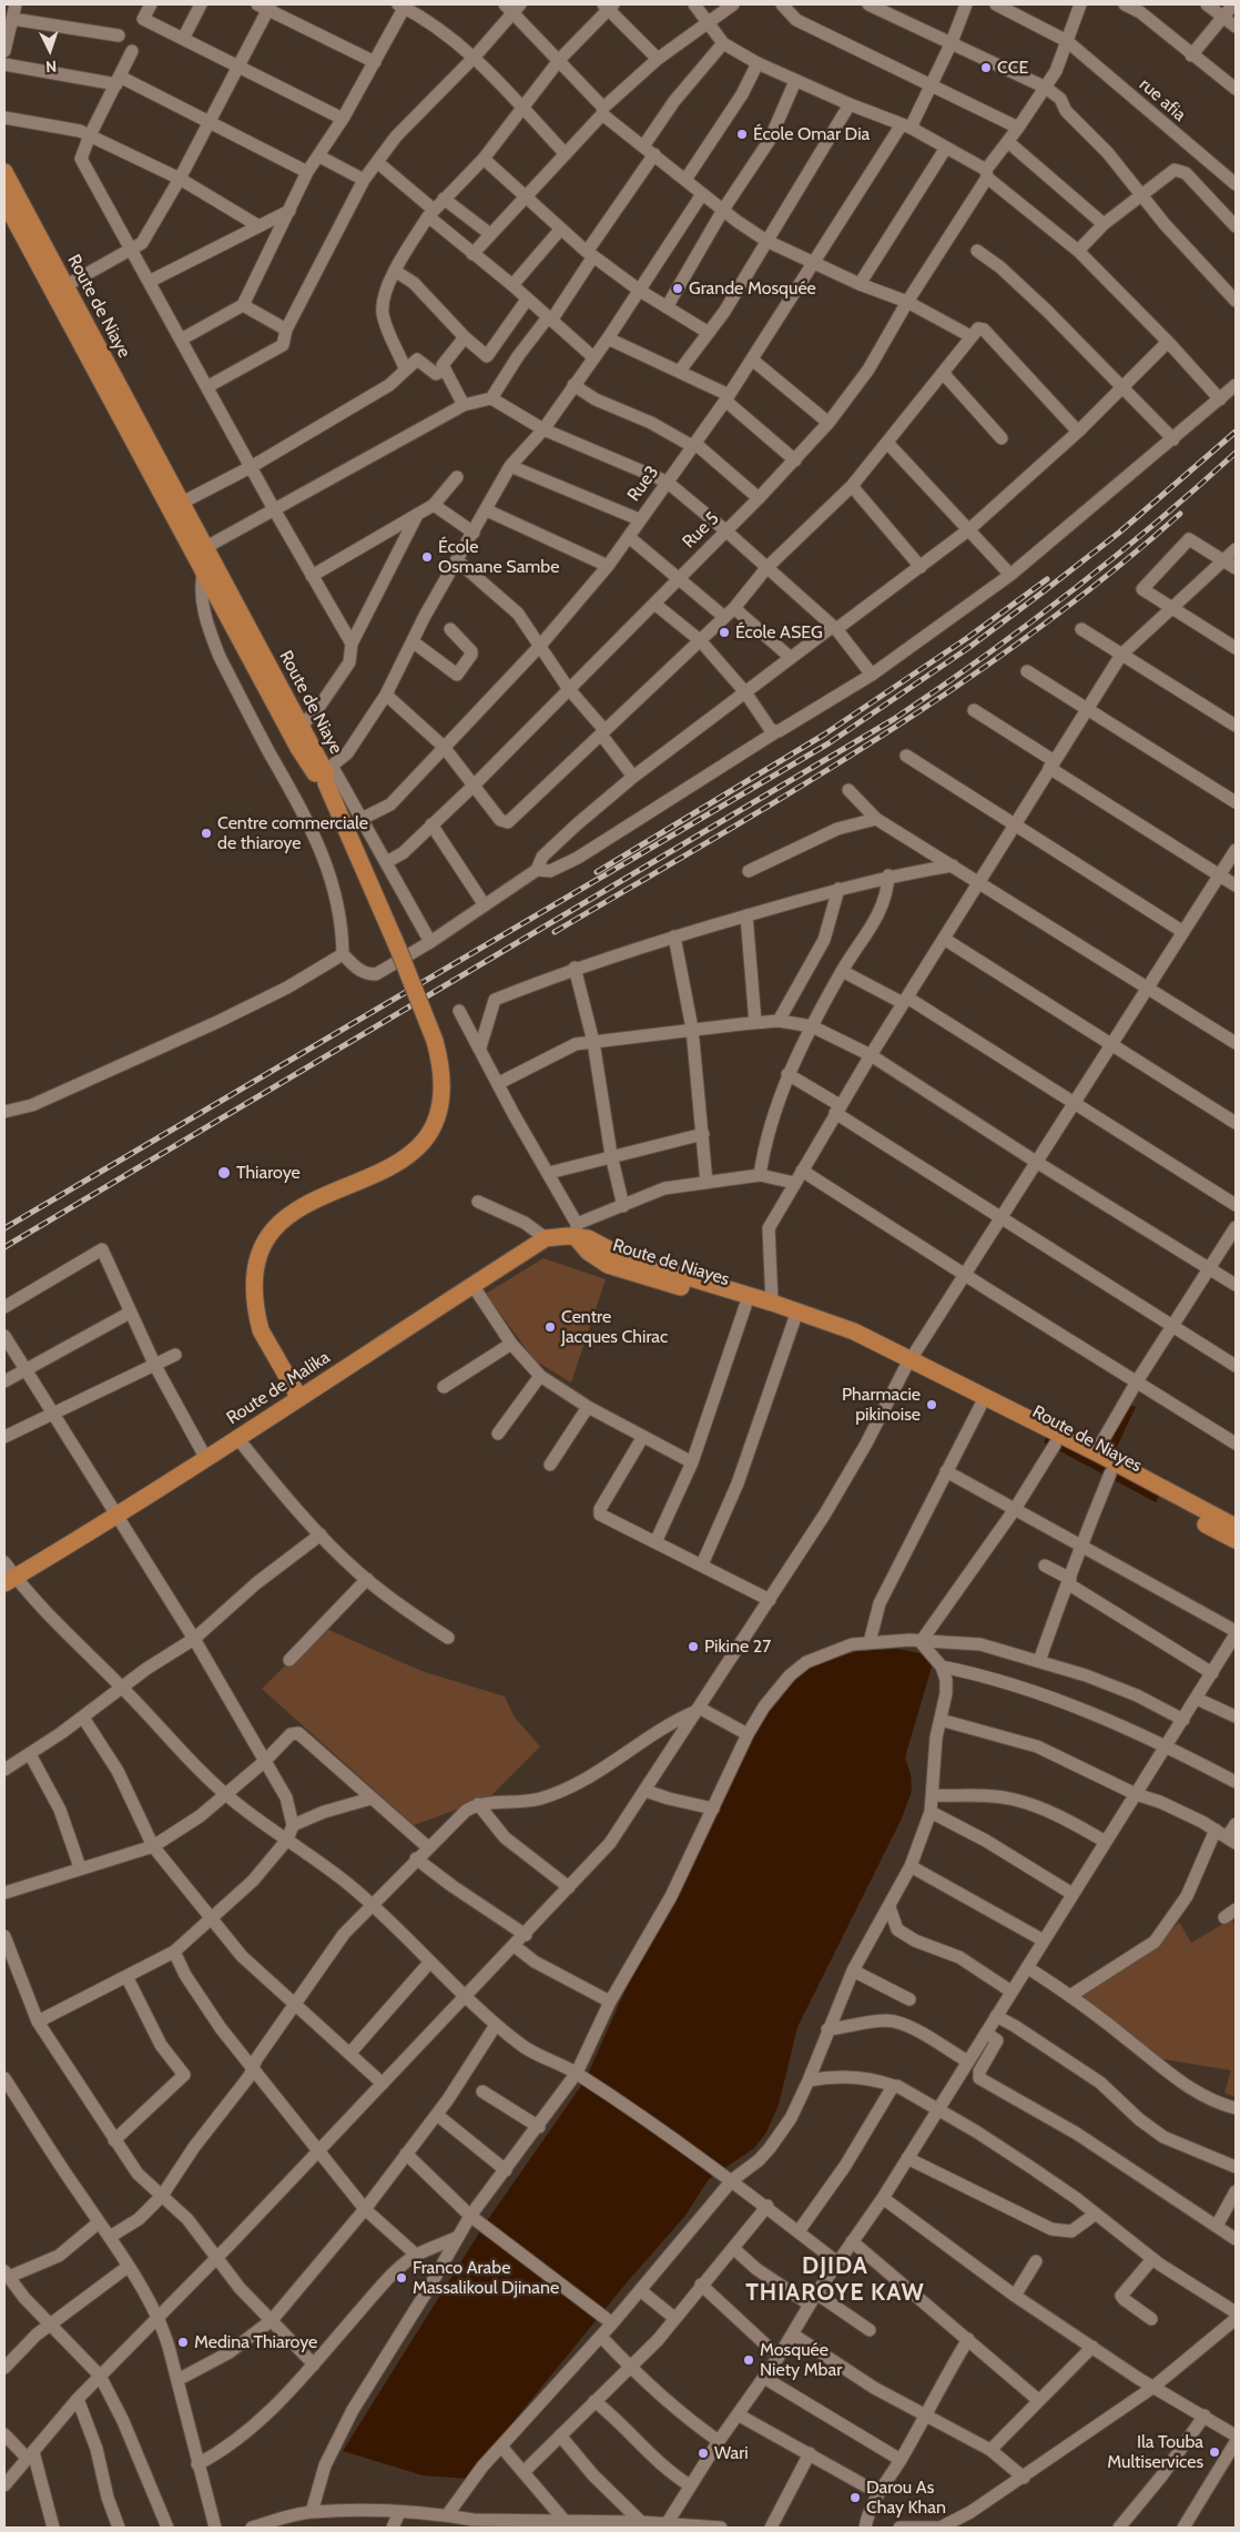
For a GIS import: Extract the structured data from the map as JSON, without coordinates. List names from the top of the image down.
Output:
{
  "streets": {
    "main road": ["Route de Niaye", "Route de Niayes", "Route de Malika"],
    "street": ["rue afia", "Rue3", "Rue 5"]
  },
  "crossings": [
    ["rue afia", "Rue 5"]
  ],
  "districts": ["DJIDA THIAROYE KAW"],
  "places": [
    "CCE",
    "École Omar Dia",
    "Grande Mosquée",
    "École Osmane Sambe",
    "École ASEG",
    "Centre commerciale de thiaroye",
    "Thiaroye",
    "Centre Jacques Chirac",
    "Pharmacie pikinoise",
    "Pikine 27",
    "Franco Arabe Massalikoul Djinane",
    "Medina Thiaroye",
    "Mosquée Niety Mbar",
    "Ila Touba Multiservices",
    "Wari",
    "Darou As Chay Khan"
  ],
  "north": "bottom"
}
